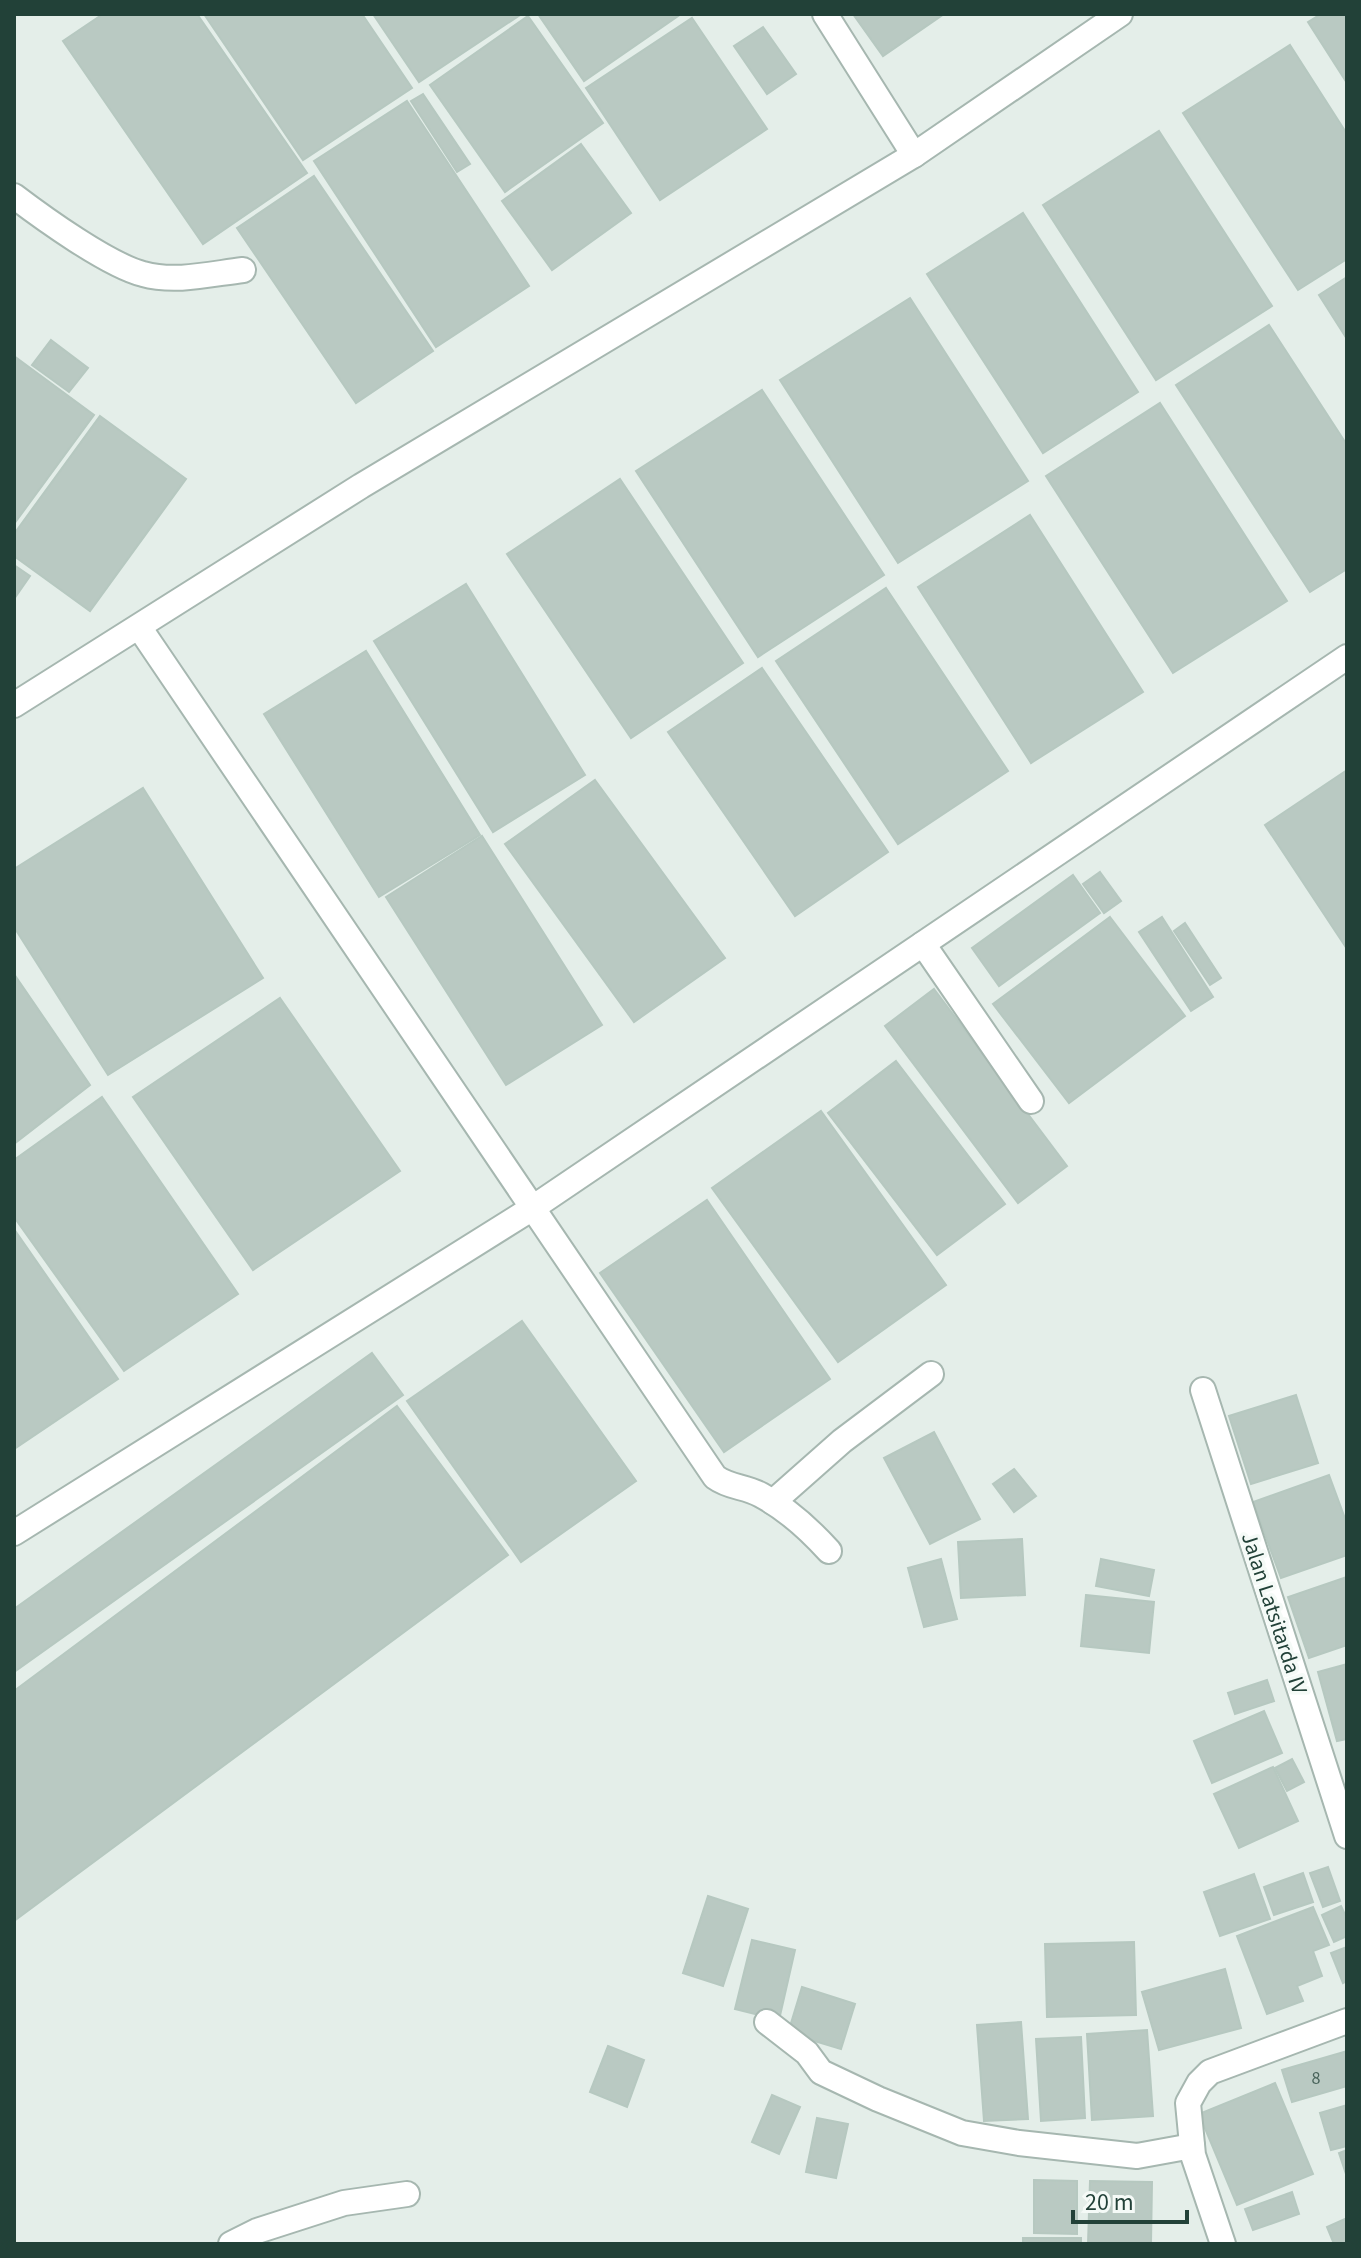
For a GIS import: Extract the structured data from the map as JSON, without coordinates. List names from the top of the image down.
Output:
{
  "streets": {
    "street": ["Jalan Latsitarda IV"]
  },
  "house_numbers": ["8"],
  "scale_bar": "20 m"
}
